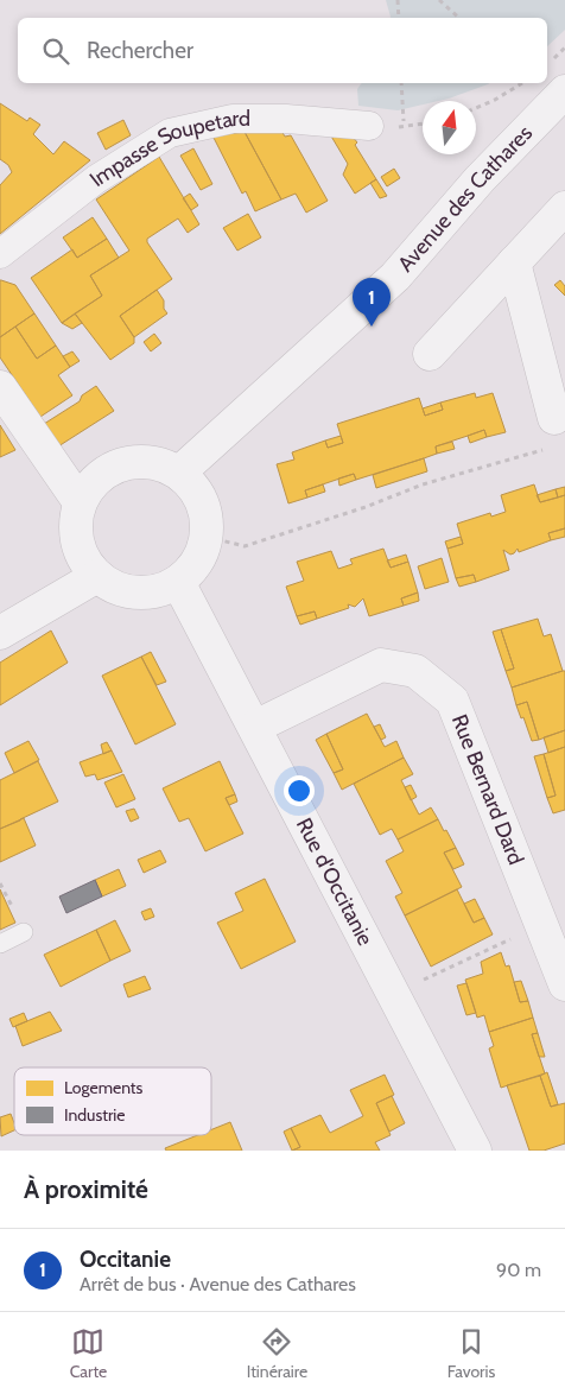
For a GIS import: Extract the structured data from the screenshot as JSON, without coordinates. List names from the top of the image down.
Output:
{
  "streets": {
    "street": [
      "Impasse Soupetard",
      "Avenue des Cathares",
      "Rue Bernard Dard",
      "Rue d'Occitanie"
    ]
  },
  "crossings": [
    ["Avenue des Cathares", "Rue d'Occitanie"],
    ["Rue Bernard Dard", "Rue d'Occitanie"]
  ],
  "legend": ["Logements", "Industrie"],
  "north": "top",
  "page": {
    "search": "Rechercher",
    "pins": "1",
    "heading": "À proximité",
    "list": [
      {
        "mark": "1",
        "name": "Occitanie",
        "note": "Arrêt de bus · Avenue des Cathares",
        "value": "90 m"
      }
    ],
    "nav": ["Carte", "Itinéraire", "Favoris"]
  }
}
